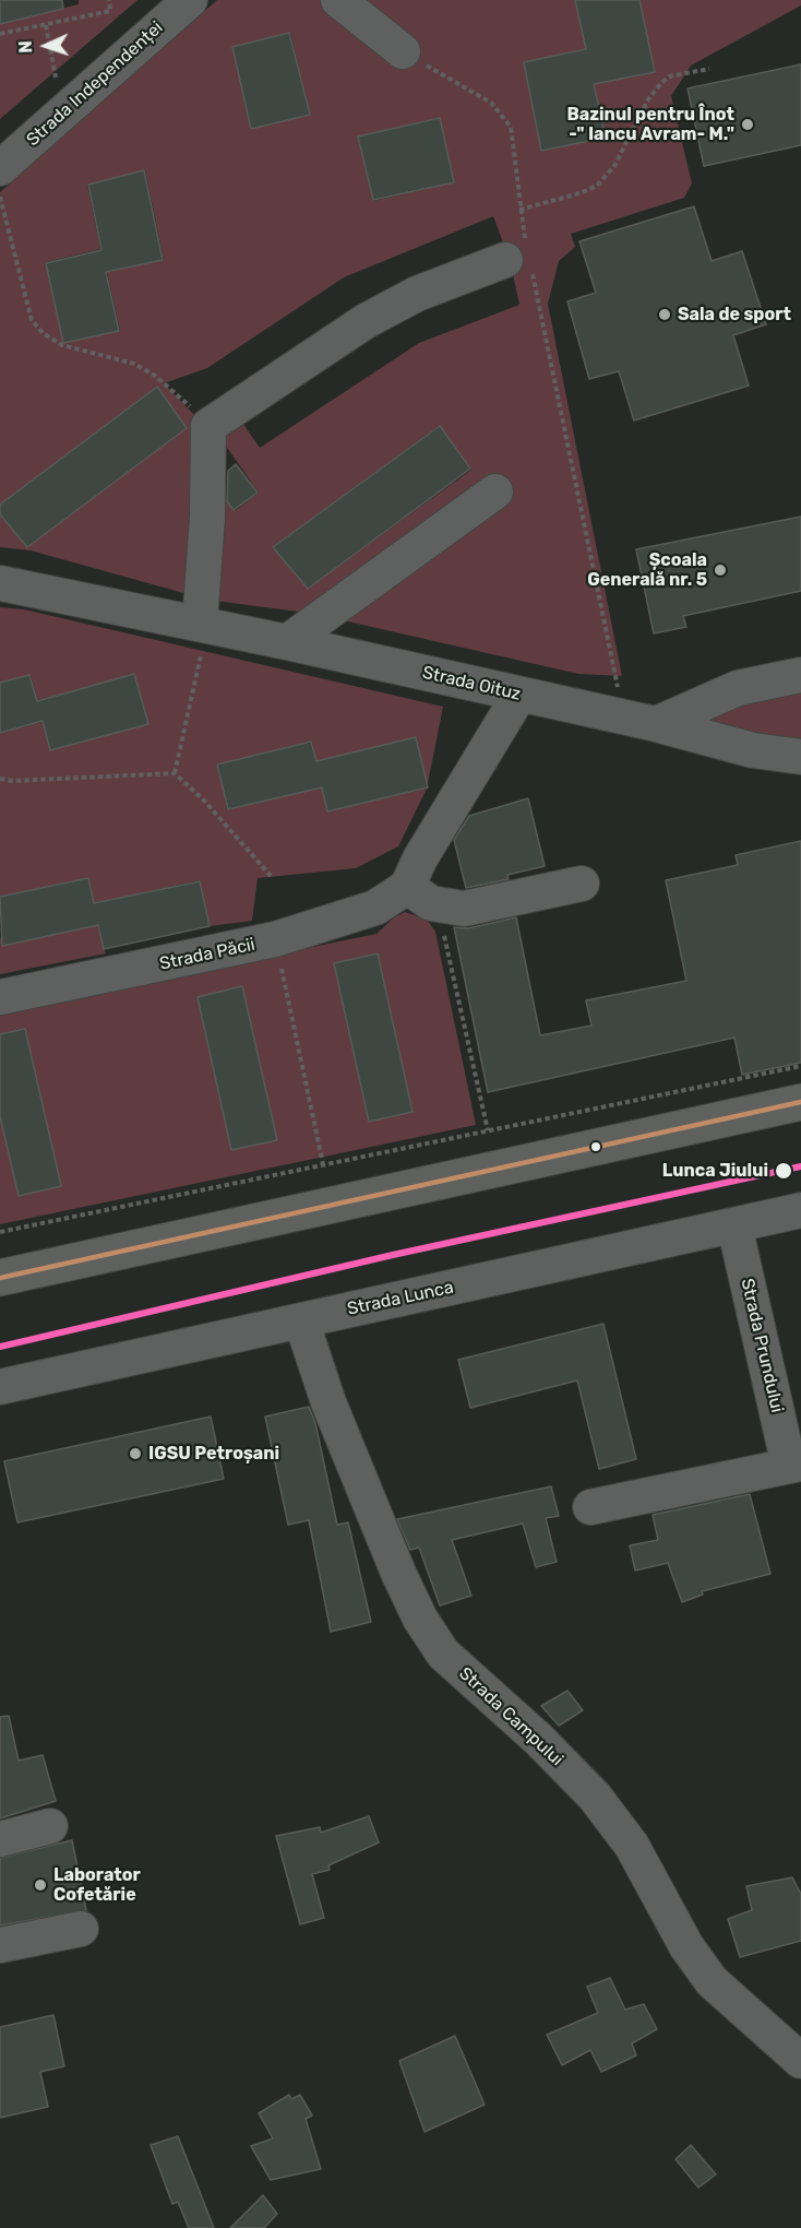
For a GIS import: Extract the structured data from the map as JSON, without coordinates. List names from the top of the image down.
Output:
{
  "streets": {
    "street": [
      "Strada Independenței",
      "Strada Oituz",
      "Strada Păcii",
      "Strada Lunca",
      "Strada Prundului",
      "Strada Campului"
    ]
  },
  "crossings": [
    ["Strada Lunca", "Strada Prundului"],
    ["Strada Lunca", "Strada Campului"]
  ],
  "places": [
    "Bazinul pentru Înot -\" Iancu Avram- M.\"",
    "Sala de sport",
    "Școala Generală nr. 5",
    "Lunca Jiului",
    "IGSU Petroșani",
    "Laborator Cofetărie"
  ],
  "north": "left"
}
